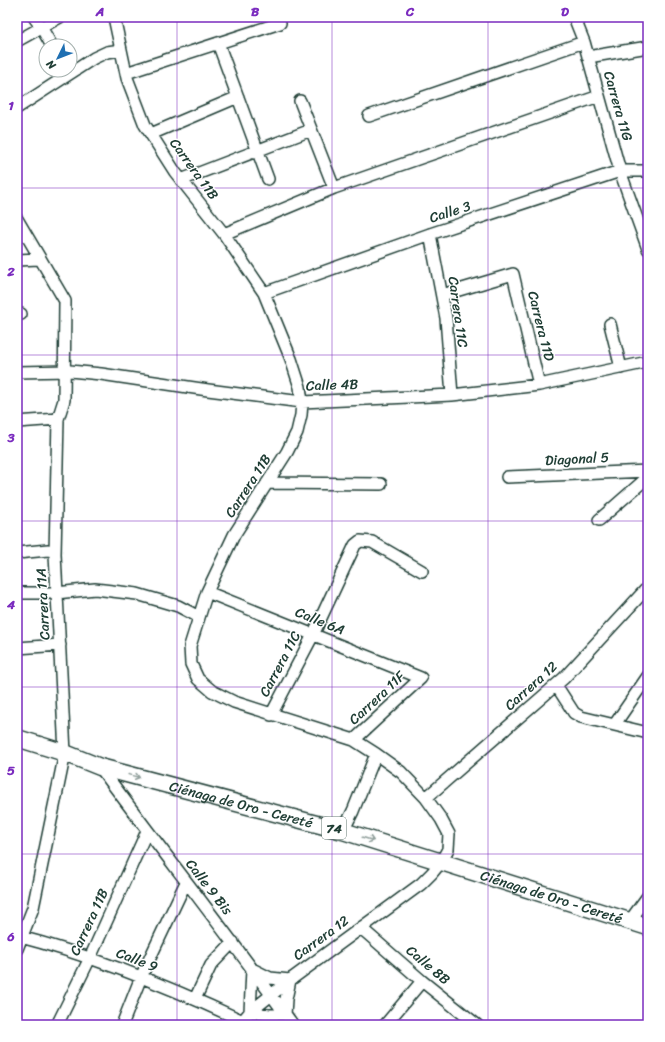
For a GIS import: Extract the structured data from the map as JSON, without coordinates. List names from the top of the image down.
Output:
{
  "streets": {
    "highway": ["Ciénaga de Oro - Cereté", "74"],
    "street": [
      "Carrera 11G",
      "Carrera 11B",
      "Calle 3",
      "Carrera 11C",
      "Carrera 11D",
      "Calle 4B",
      "Diagonal 5",
      "Carrera 11A",
      "Calle 6A",
      "Carrera 12",
      "Carrera 11F",
      "Calle 9 Bis",
      "Calle 9",
      "Calle 8B"
    ]
  },
  "crossings": [
    ["Carrera 11G", "Calle 3"],
    ["Carrera 11B", "Calle 3"],
    ["Carrera 11B", "Carrera 11C"],
    ["Carrera 11B", "Calle 4B"],
    ["Carrera 11B", "Calle 6A"],
    ["Carrera 11B", "Carrera 12"],
    ["Carrera 11B", "Carrera 11F"],
    ["Carrera 11B", "Ciénaga de Oro - Cereté"],
    ["Carrera 11B", "Calle 9 Bis"],
    ["Carrera 11B", "Calle 9"],
    ["Calle 3", "Carrera 11C"],
    ["Carrera 11C", "Carrera 11D"],
    ["Carrera 11C", "Calle 4B"],
    ["Carrera 11C", "Calle 6A"],
    ["Carrera 11D", "Calle 4B"],
    ["Calle 4B", "Carrera 11A"],
    ["Carrera 11A", "Ciénaga de Oro - Cereté"],
    ["Carrera 11A", "Calle 9"],
    ["Calle 6A", "Carrera 11F"],
    ["Carrera 12", "Ciénaga de Oro - Cereté"],
    ["Carrera 12", "Calle 9 Bis"],
    ["Carrera 12", "Calle 9"],
    ["Carrera 12", "Calle 8B"],
    ["Ciénaga de Oro - Cereté", "Calle 9 Bis"]
  ],
  "one_way": ["Ciénaga de Oro - Cereté"],
  "north": "bottom left",
  "grid": {
    "columns": [
      "A",
      "B",
      "C",
      "D"
    ],
    "rows": [
      "1",
      "2",
      "3",
      "4",
      "5",
      "6"
    ]
  }
}
